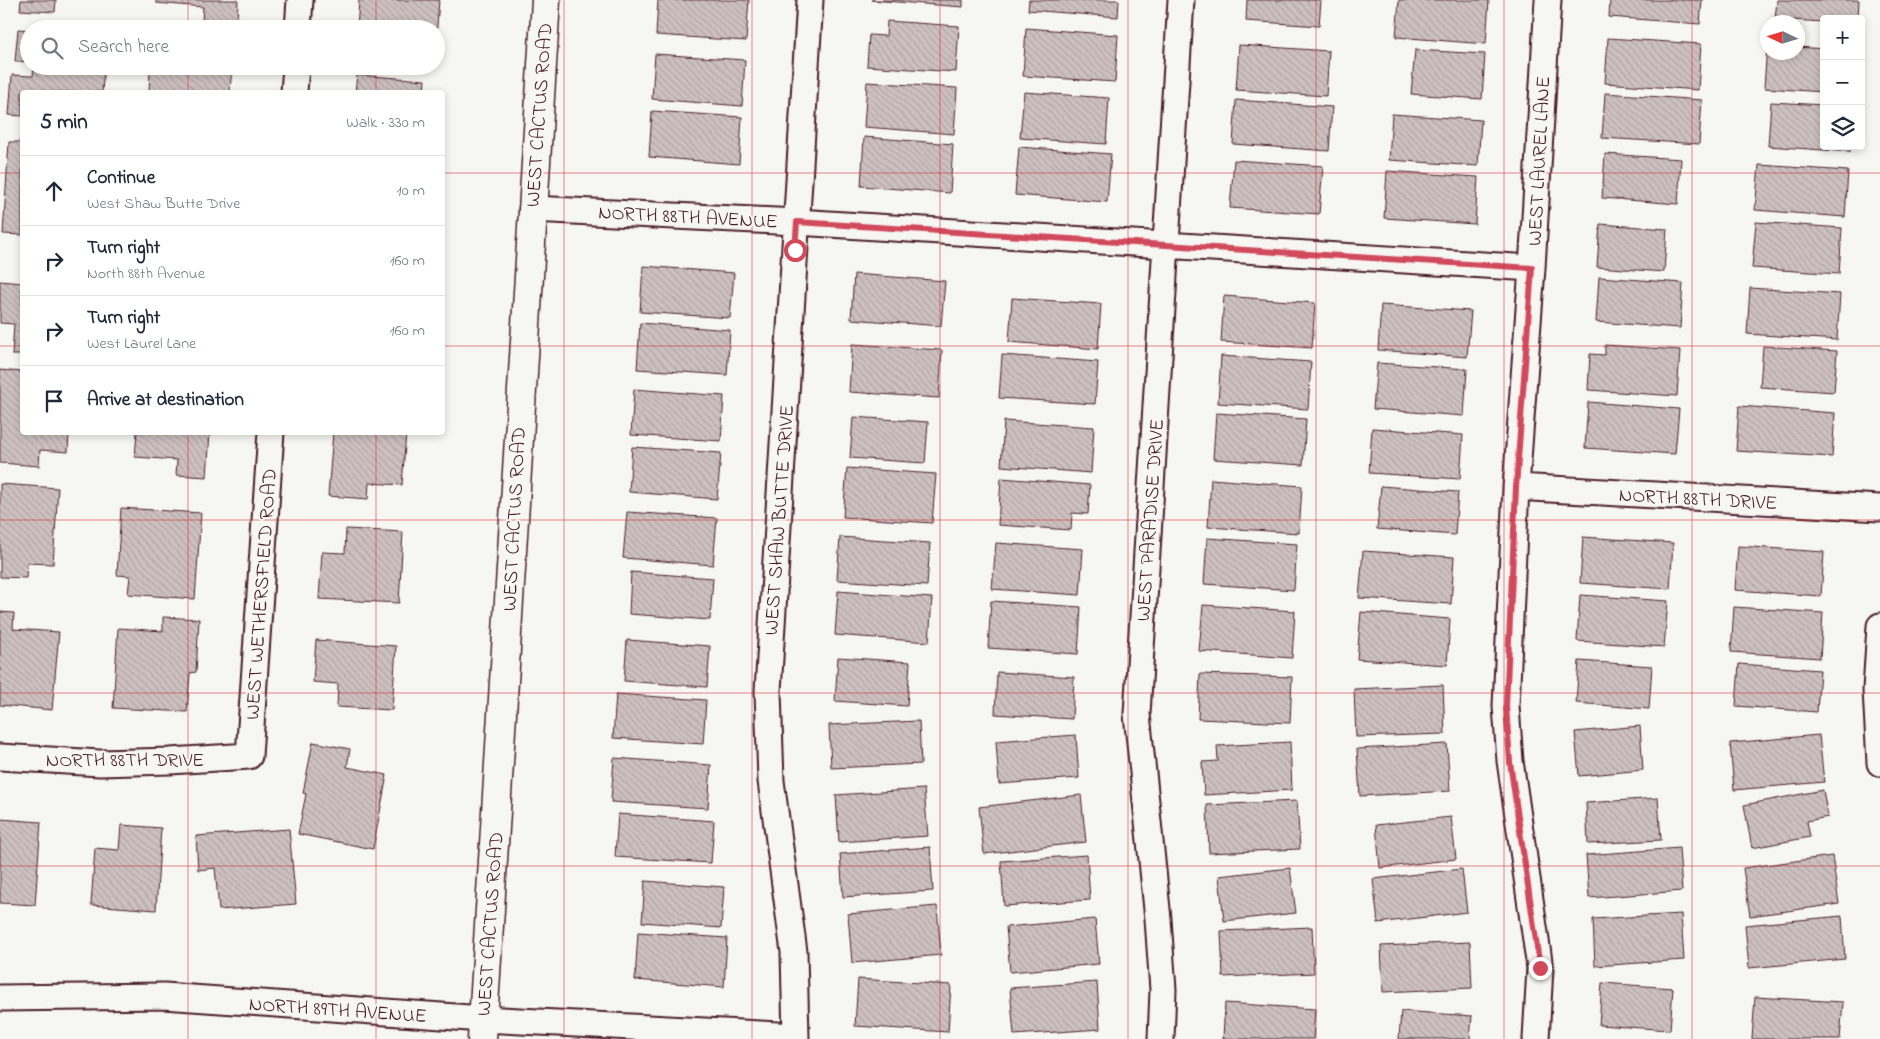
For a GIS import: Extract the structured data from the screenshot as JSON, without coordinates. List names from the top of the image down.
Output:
{
  "streets": {
    "main road": ["WEST CACTUS ROAD"],
    "street": [
      "WEST LAUREL LANE",
      "NORTH 88TH AVENUE",
      "NORTH 88TH DRIVE",
      "WEST SHAW BUTTE DRIVE",
      "WEST PARADISE DRIVE",
      "WEST WETHERSFIELD ROAD",
      "NORTH 89TH AVENUE"
    ]
  },
  "crossings": [
    ["WEST CACTUS ROAD", "NORTH 88TH AVENUE"],
    ["WEST CACTUS ROAD", "NORTH 89TH AVENUE"],
    ["WEST LAUREL LANE", "NORTH 88TH AVENUE"],
    ["WEST LAUREL LANE", "NORTH 88TH DRIVE"],
    ["NORTH 88TH AVENUE", "WEST SHAW BUTTE DRIVE"],
    ["NORTH 88TH AVENUE", "WEST PARADISE DRIVE"],
    ["NORTH 88TH DRIVE", "WEST WETHERSFIELD ROAD"],
    ["WEST SHAW BUTTE DRIVE", "NORTH 89TH AVENUE"]
  ],
  "north": "left",
  "page": {
    "map_buttons": ["+", "−"],
    "search": "Search here",
    "heading": ["5 min", "Walk · 330 m"],
    "list": [
      ["Continue", "West Shaw Butte Drive", "10 m"],
      ["Turn right", "North 88th Avenue", "160 m"],
      ["Turn right", "West Laurel Lane", "160 m"],
      "Arrive at destination"
    ]
  }
}
